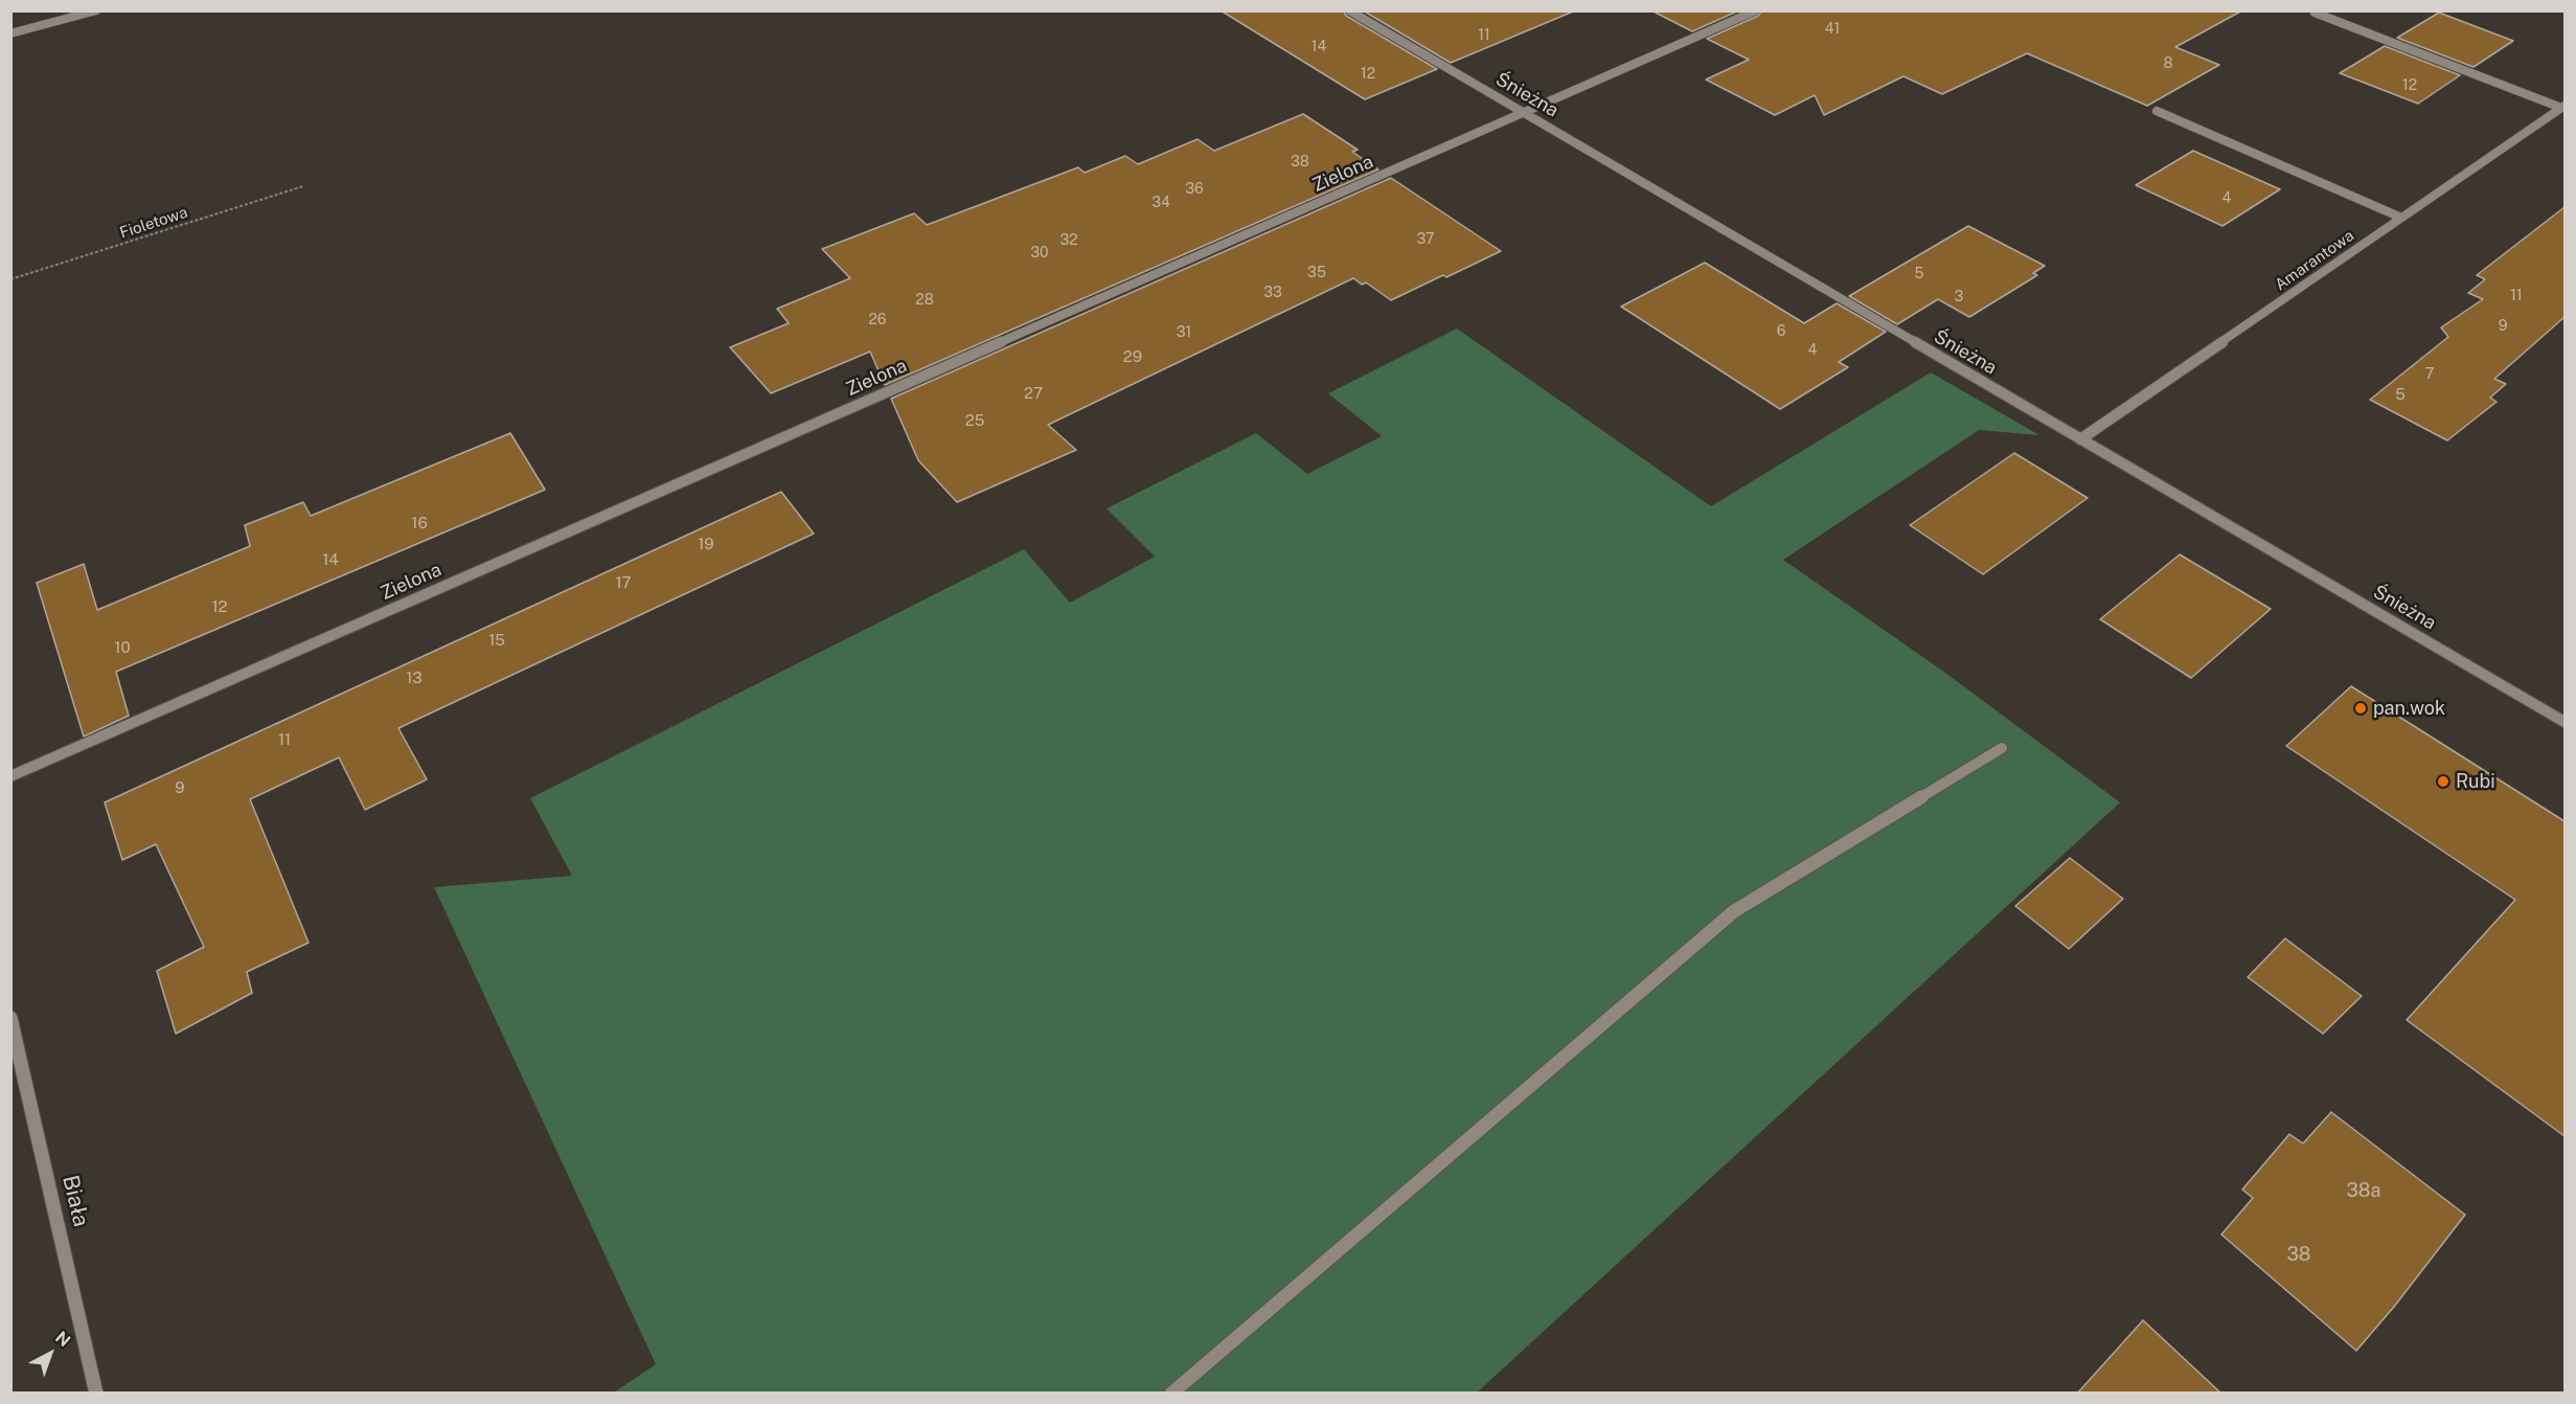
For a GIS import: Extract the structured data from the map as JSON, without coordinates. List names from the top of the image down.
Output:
{
  "streets": {
    "street": [
      "Śnieżna",
      "Zielona",
      "Amarantowa",
      "Biała"
    ],
    "path": ["Fioletowa"]
  },
  "crossings": [
    ["Śnieżna", "Zielona"],
    ["Śnieżna", "Amarantowa"]
  ],
  "places": ["pan.wok", "Rubi"],
  "house_numbers": [
    "41",
    "11",
    "14",
    "8",
    "12",
    "12",
    "38",
    "36",
    "4",
    "34",
    "37",
    "32",
    "30",
    "35",
    "5",
    "33",
    "11",
    "3",
    "28",
    "26",
    "9",
    "6",
    "31",
    "4",
    "29",
    "7",
    "27",
    "5",
    "25",
    "16",
    "19",
    "14",
    "17",
    "12",
    "15",
    "10",
    "13",
    "11",
    "9",
    "38a",
    "38"
  ],
  "north": "top right"
}
